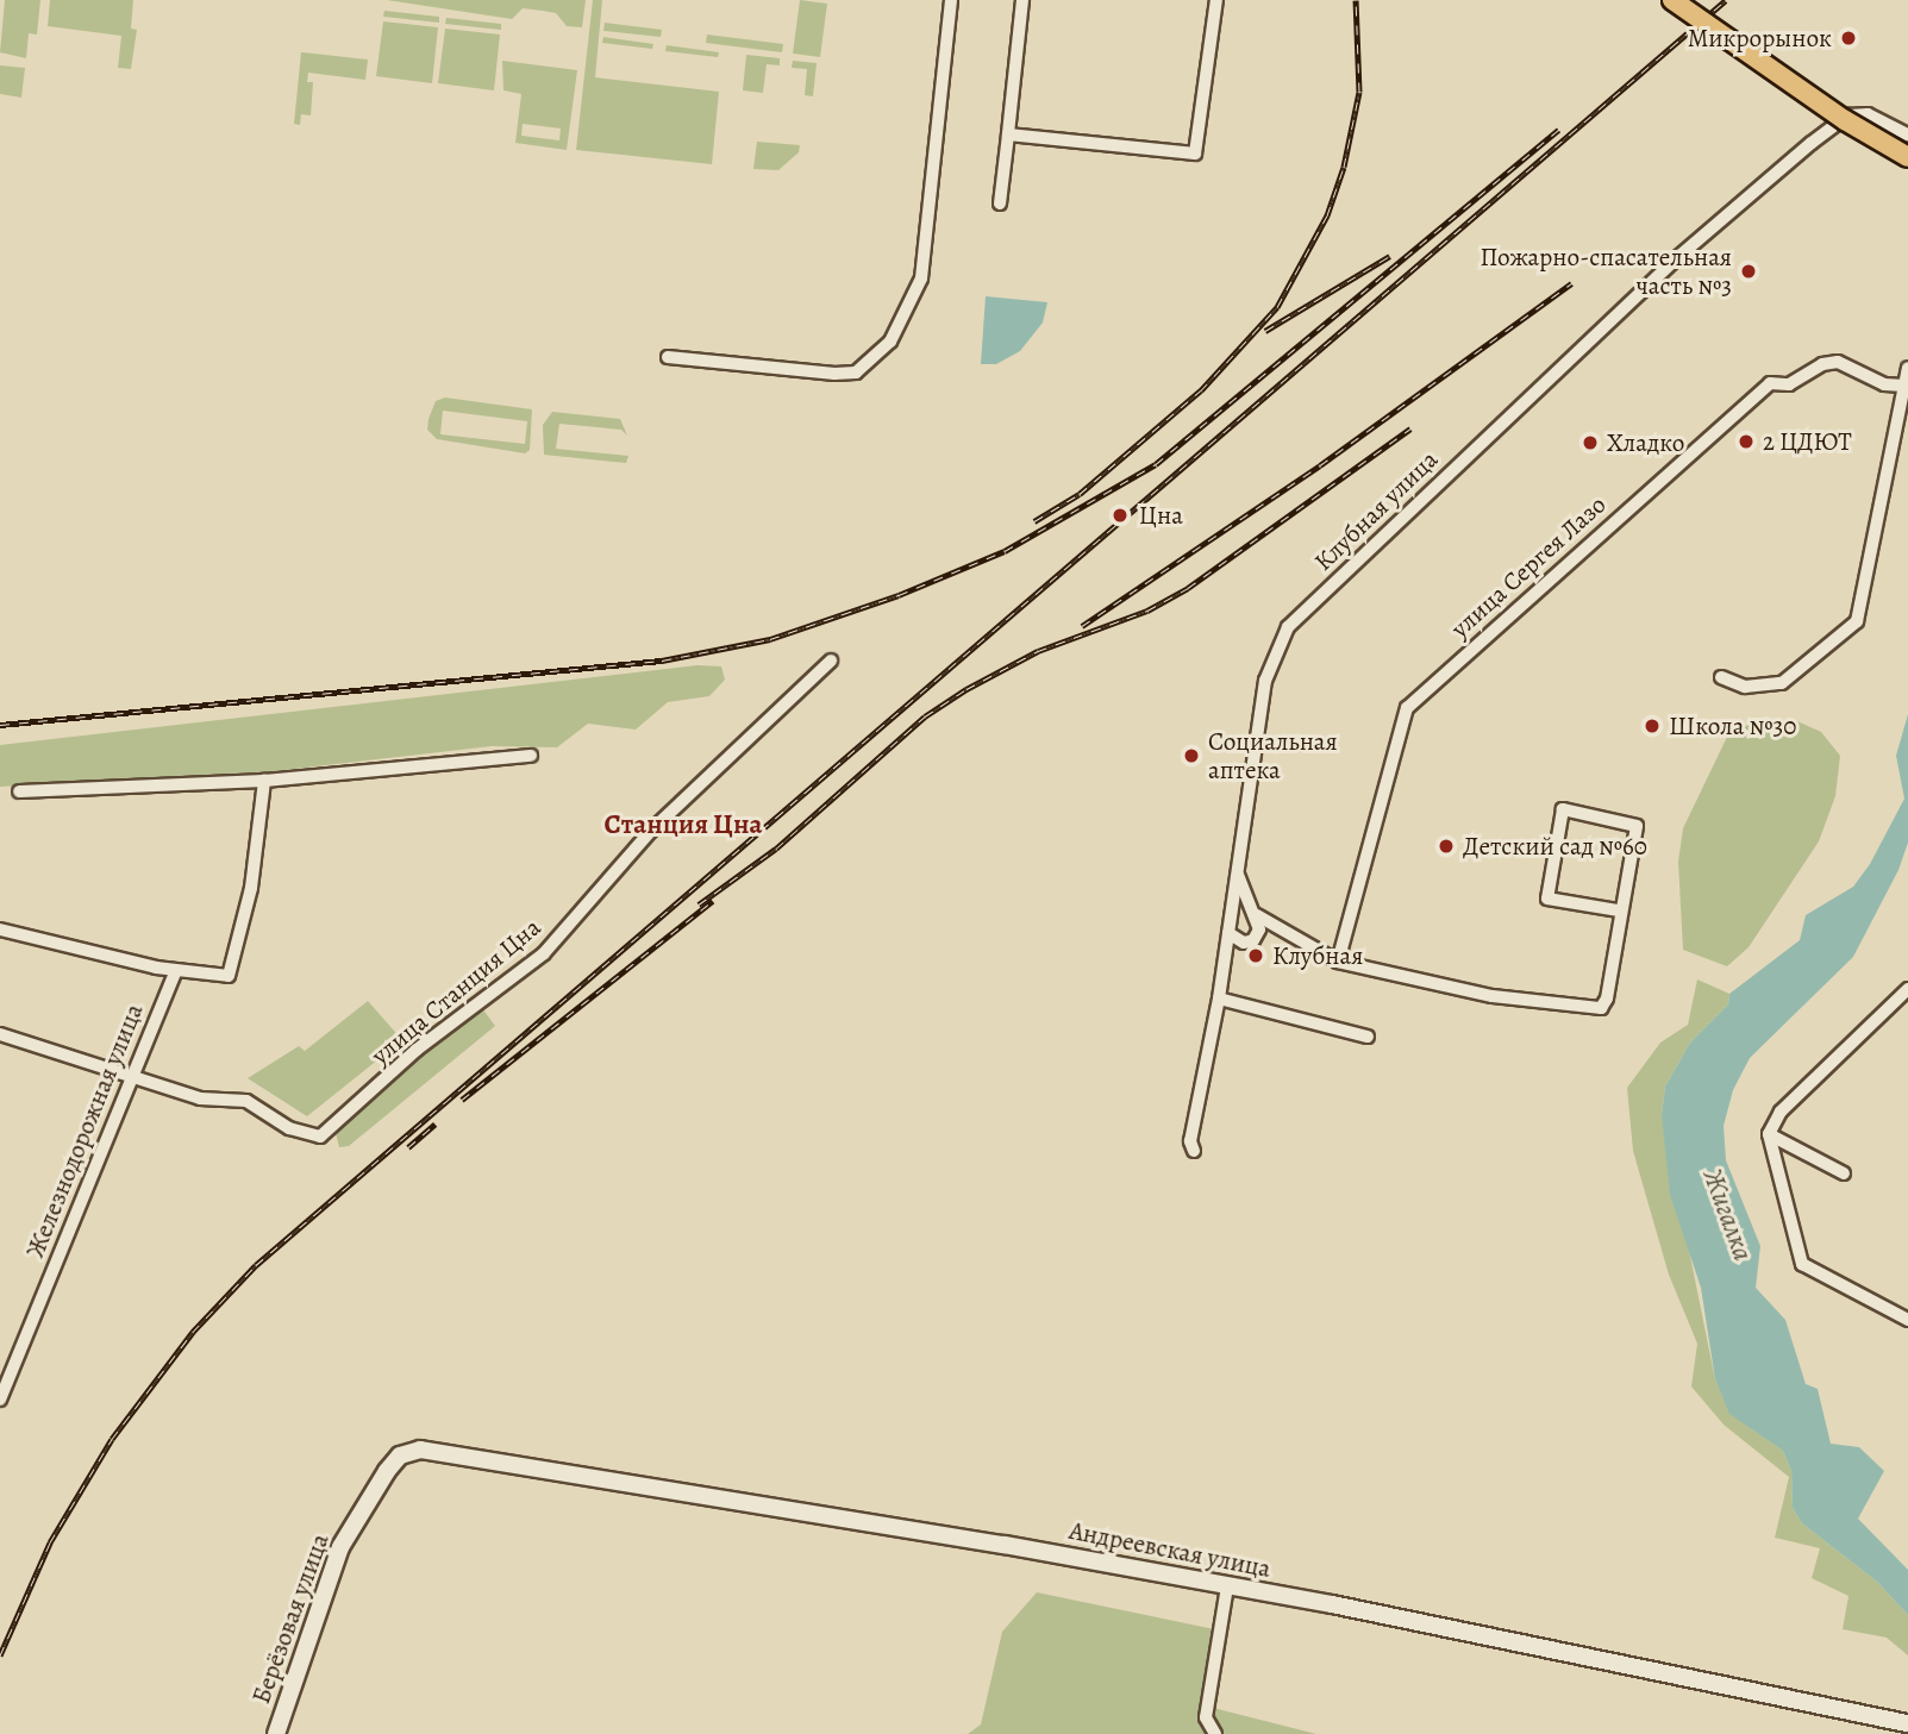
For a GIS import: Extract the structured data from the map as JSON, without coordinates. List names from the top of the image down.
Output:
{
  "streets": {
    "street": [
      "Клубная улица",
      "улица Сергея Лазо",
      "улица Станция Цна",
      "Железнодорожная улица",
      "Андреевская улица",
      "Берёзовая улица"
    ]
  },
  "crossings": [
    ["улица Станция Цна", "Железнодорожная улица"],
    ["Андреевская улица", "Берёзовая улица"]
  ],
  "districts": ["Станция Цна"],
  "water": ["Жигалка"],
  "places": [
    "Микрорынок",
    "Пожарно-спасательная часть №3",
    "2 ЦДЮТ",
    "Хладко",
    "Цна",
    "Школа №30",
    "Социальная аптека",
    "Детский сад №60",
    "Клубная"
  ]
}
